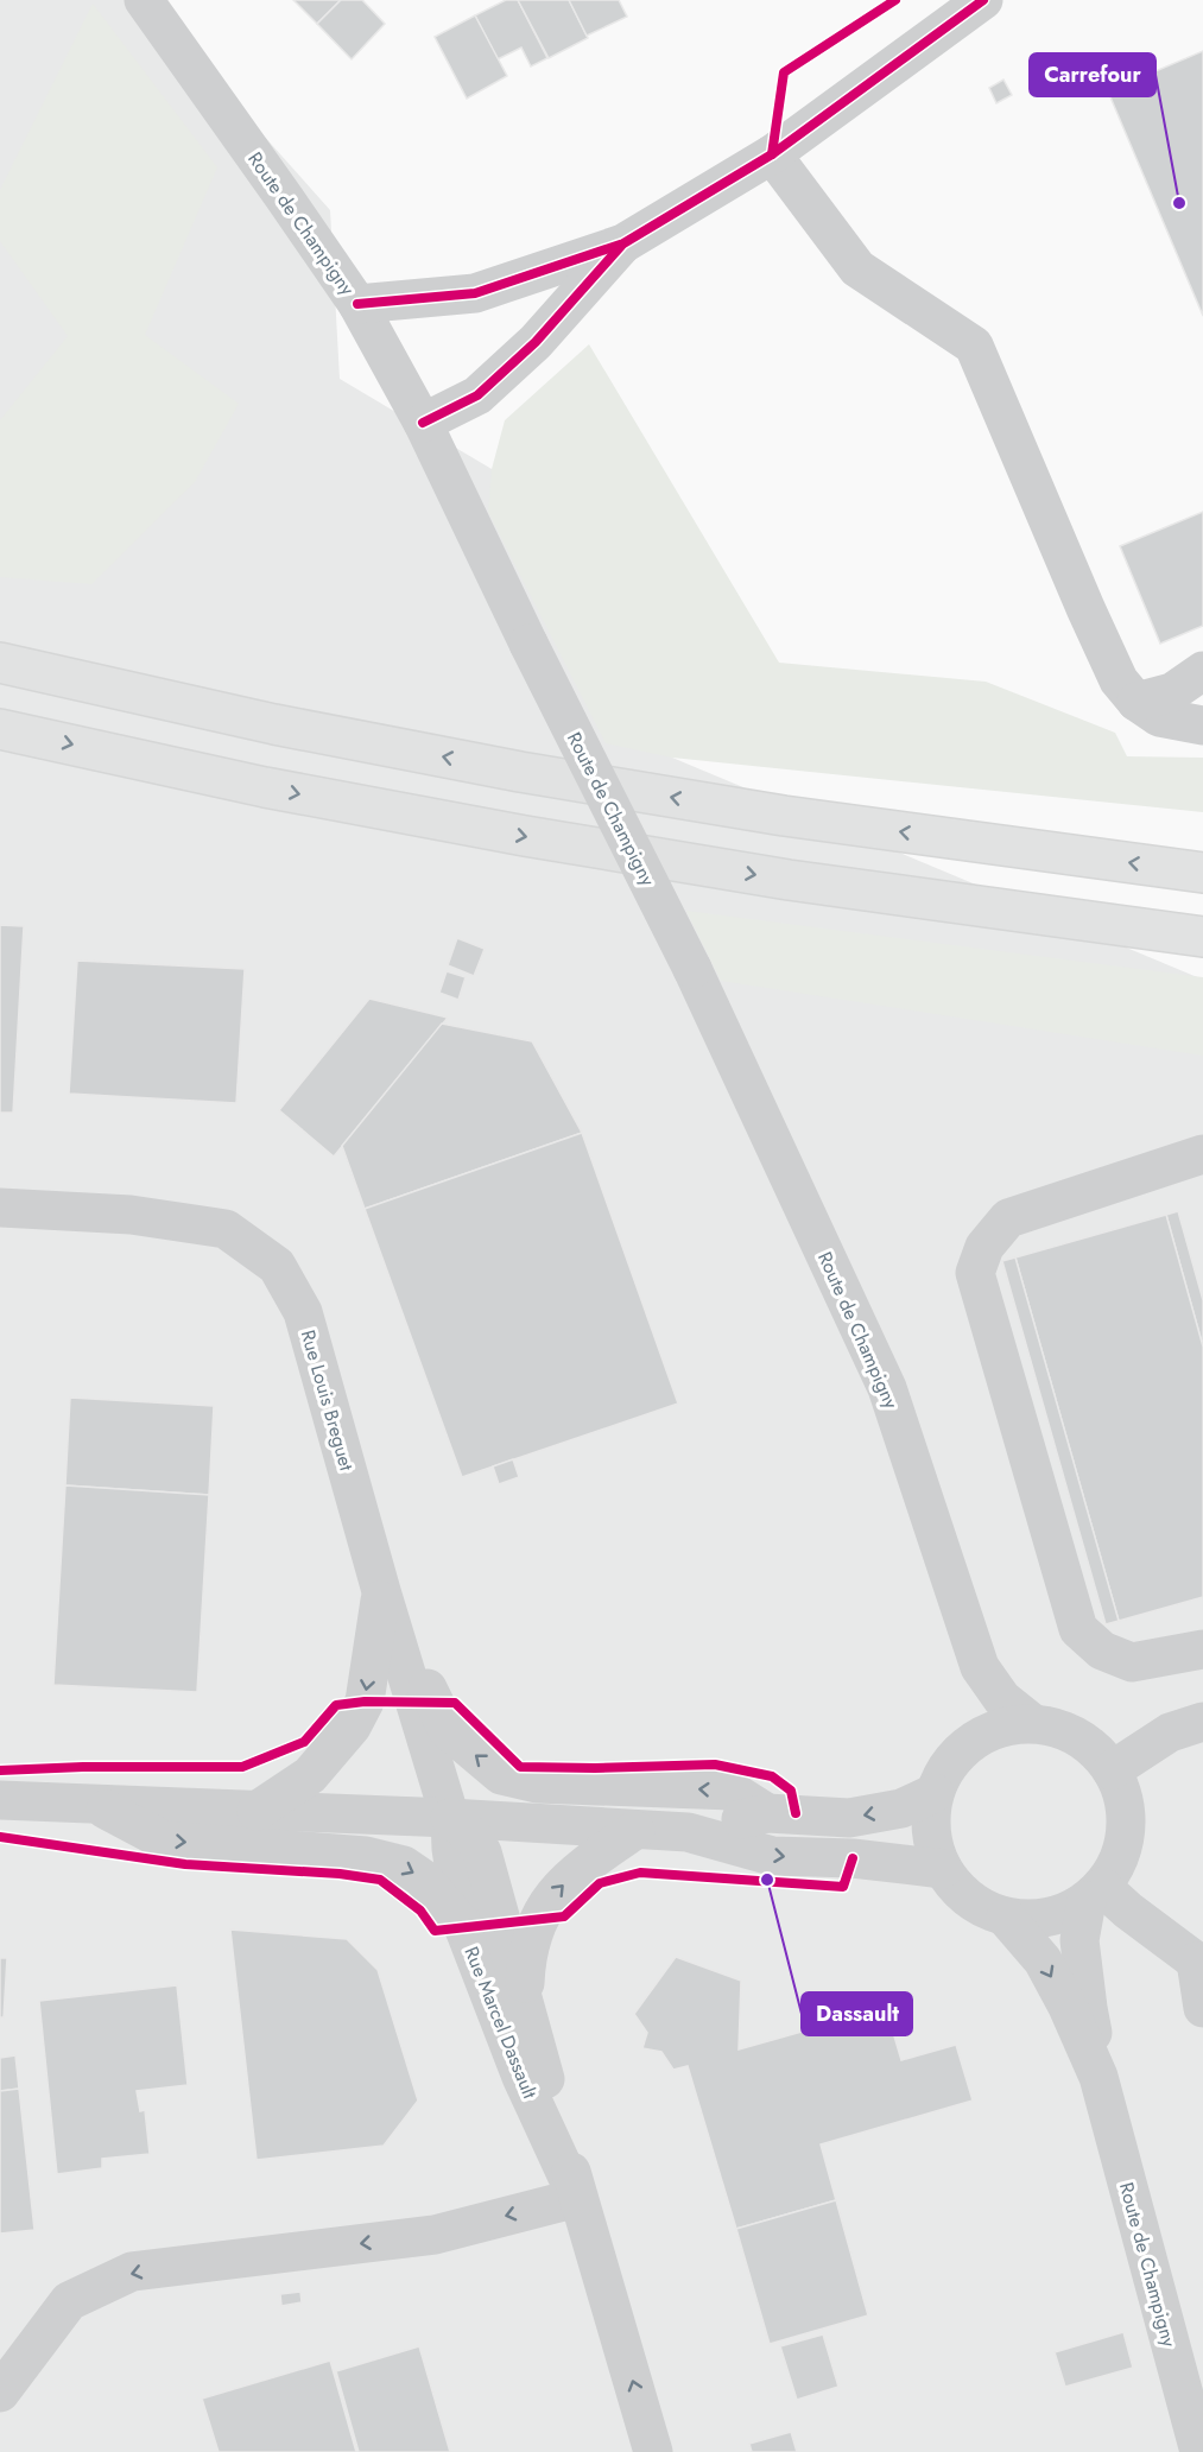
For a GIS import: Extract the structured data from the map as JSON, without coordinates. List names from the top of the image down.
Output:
{
  "streets": {
    "street": ["Route de Champigny", "Rue Louis Breguet", "Rue Marcel Dassault"]
  },
  "crossings": [
    ["Rue Louis Breguet", "Rue Marcel Dassault"]
  ],
  "places": ["Carrefour", "Dassault"]
}
